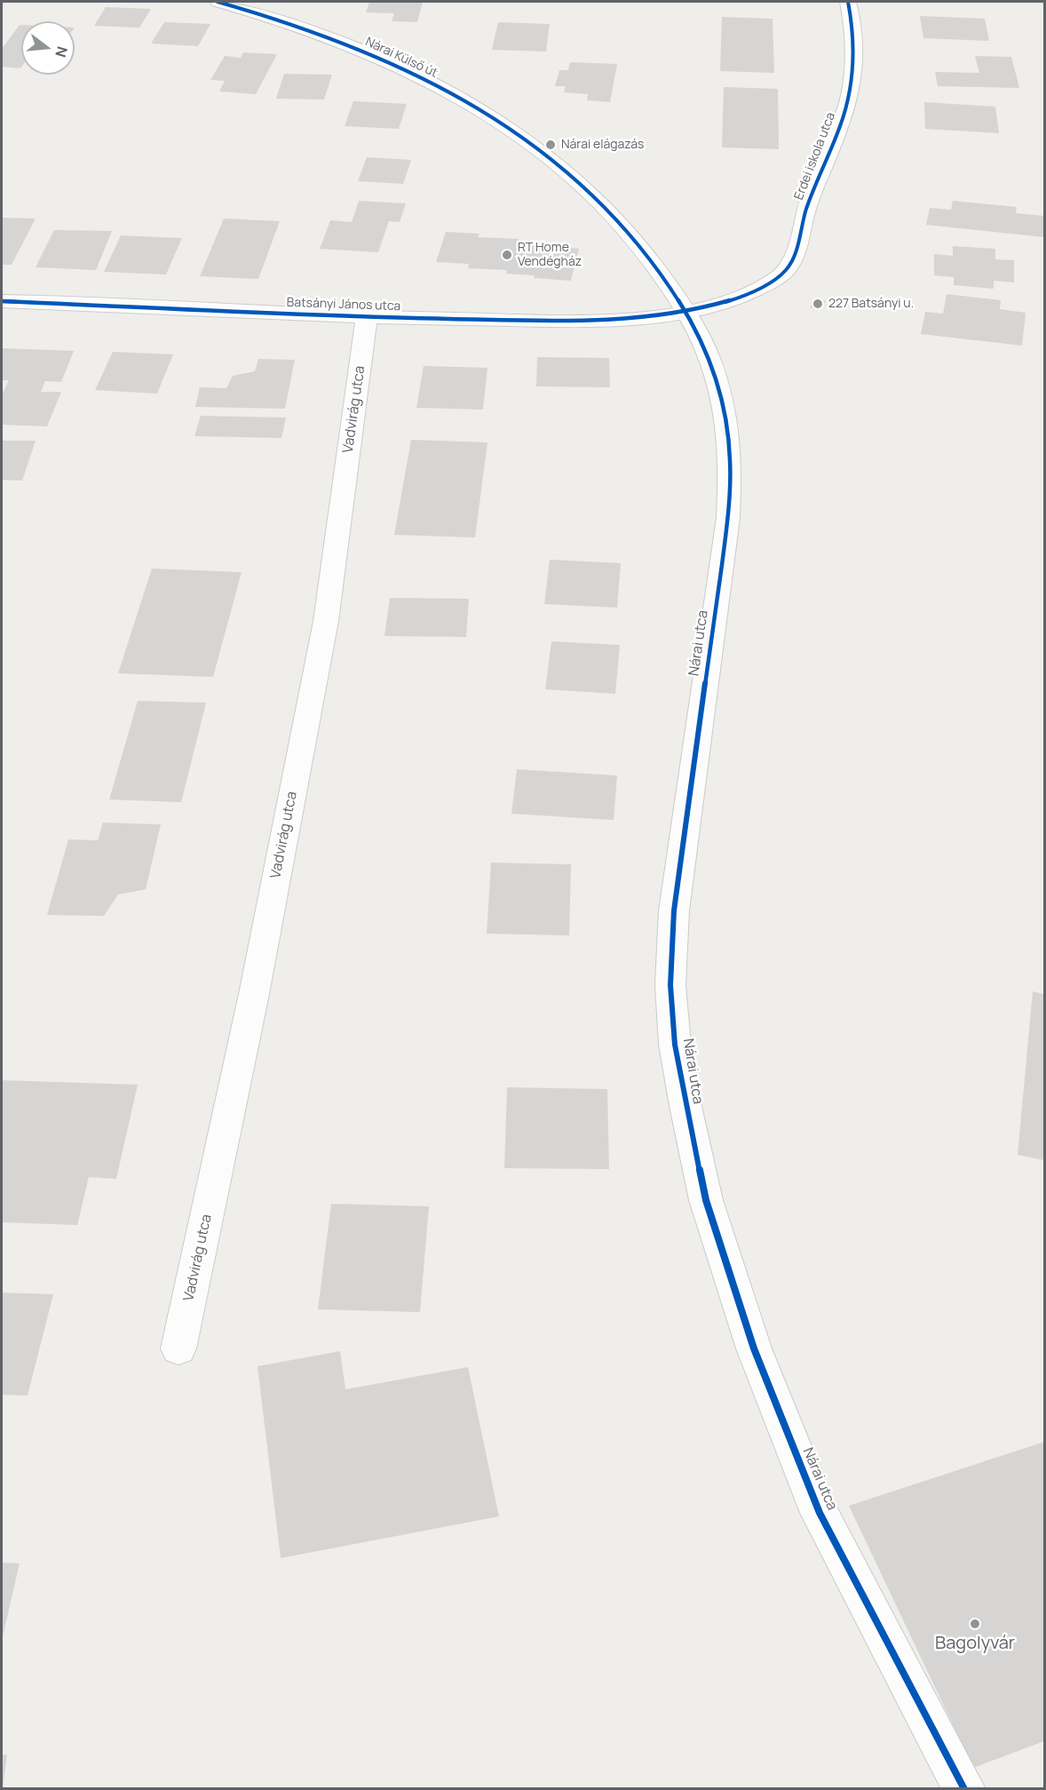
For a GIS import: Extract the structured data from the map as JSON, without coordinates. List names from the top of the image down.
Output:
{
  "streets": {
    "street": [
      "Nárai Külső út",
      "Erdei iskola utca",
      "Batsányi János utca",
      "Vadvirág utca",
      "Nárai utca"
    ]
  },
  "crossings": [
    ["Nárai Külső út", "Erdei iskola utca"],
    ["Nárai Külső út", "Batsányi János utca"],
    ["Nárai Külső út", "Nárai utca"],
    ["Erdei iskola utca", "Batsányi János utca"],
    ["Erdei iskola utca", "Nárai utca"],
    ["Batsányi János utca", "Vadvirág utca"],
    ["Batsányi János utca", "Nárai utca"]
  ],
  "places": [
    "Nárai elágazás",
    "RT Home Vendégház",
    "227 Batsányi u.",
    "Bagolyvár"
  ],
  "north": "right"
}
